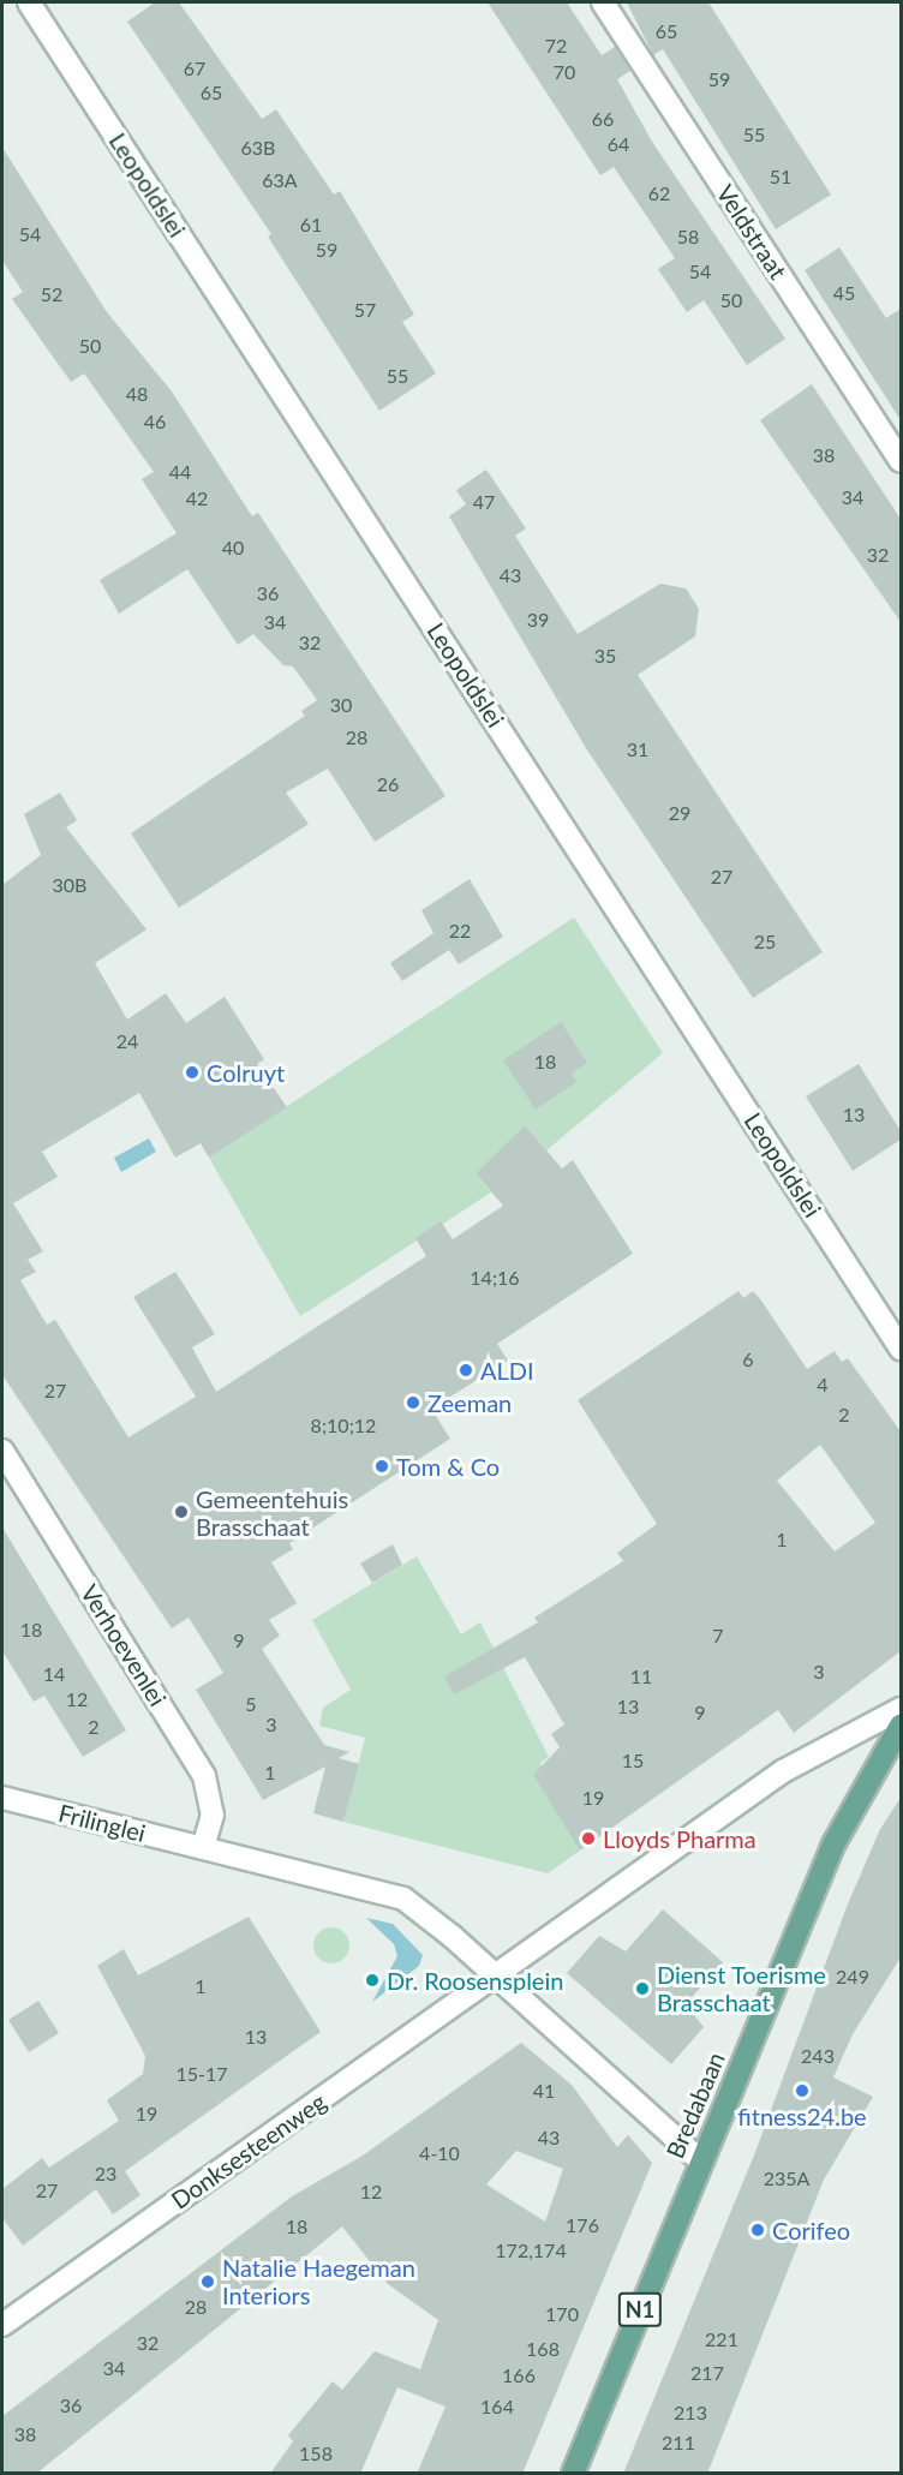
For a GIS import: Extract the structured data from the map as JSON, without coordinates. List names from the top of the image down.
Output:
{
  "streets": {
    "main road": ["Bredabaan", "N1"],
    "street": [
      "Leopoldslei",
      "Veldstraat",
      "Verhoevenlei",
      "Frilinglei",
      "Donksesteenweg"
    ]
  },
  "crossings": [
    ["Verhoevenlei", "Frilinglei"],
    ["Frilinglei", "Bredabaan"],
    ["Frilinglei", "Donksesteenweg"]
  ],
  "places": [
    "Colruyt",
    "ALDI",
    "Zeeman",
    "Tom & Co",
    "Gemeentehuis Brasschaat",
    "Lloyds Pharma",
    "Dr. Roosensplein",
    "Dienst Toerisme Brasschaat",
    "fitness24.be",
    "Corifeo",
    "Natalie Haegeman Interiors"
  ],
  "house_numbers": [
    "65",
    "72",
    "67",
    "70",
    "59",
    "65",
    "66",
    "55",
    "64",
    "63B",
    "51",
    "63A",
    "62",
    "61",
    "54",
    "58",
    "59",
    "54",
    "45",
    "52",
    "50",
    "57",
    "50",
    "55",
    "48",
    "46",
    "38",
    "44",
    "34",
    "42",
    "47",
    "40",
    "32",
    "43",
    "36",
    "39",
    "34",
    "32",
    "35",
    "30",
    "28",
    "31",
    "26",
    "29",
    "27",
    "30B",
    "22",
    "25",
    "24",
    "18",
    "13",
    "14;16",
    "6",
    "4",
    "27",
    "2",
    "8;10;12",
    "1",
    "18",
    "7",
    "9",
    "3",
    "14",
    "11",
    "12",
    "5",
    "13",
    "9",
    "3",
    "2",
    "15",
    "1",
    "19",
    "249",
    "1",
    "13",
    "243",
    "15-17",
    "41",
    "19",
    "43",
    "4-10",
    "23",
    "235A",
    "27",
    "12",
    "176",
    "18",
    "172,174",
    "28",
    "170",
    "221",
    "32",
    "168",
    "34",
    "217",
    "166",
    "36",
    "164",
    "213",
    "38",
    "211",
    "158"
  ]
}
